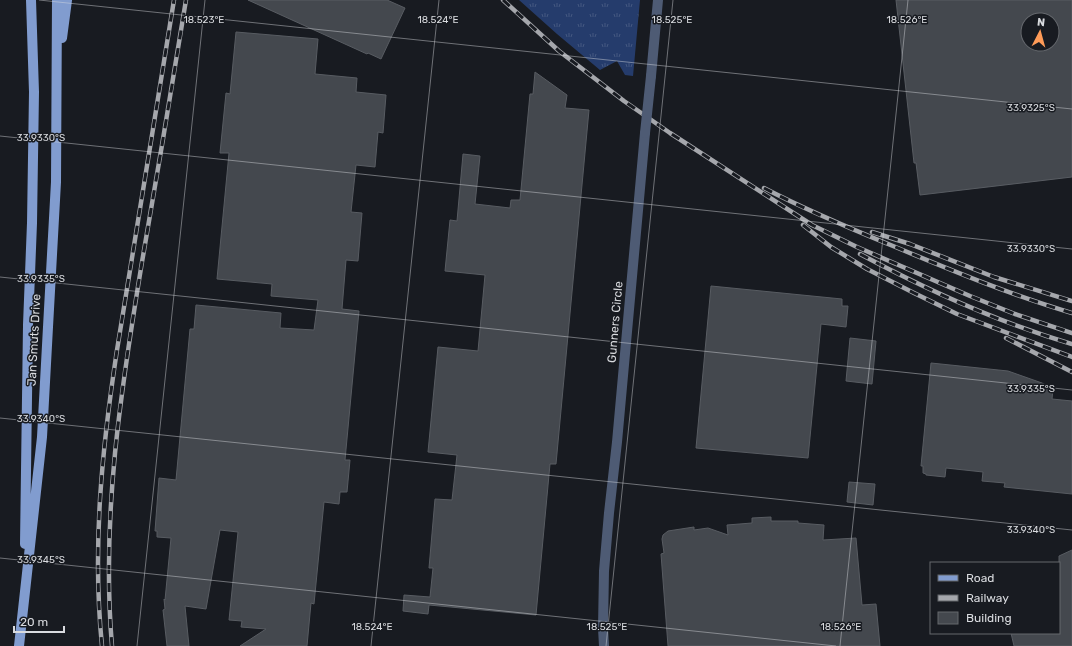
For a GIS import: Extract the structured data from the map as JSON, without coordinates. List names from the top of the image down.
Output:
{
  "streets": {
    "main road": ["Jan Smuts Drive"],
    "street": ["Gunners Circle"]
  },
  "legend": ["Road", "Railway", "Building"],
  "scale_bar": "20 m",
  "north": "top",
  "coordinates": [
    "18.523°E",
    "18.524°E",
    "18.525°E",
    "18.526°E",
    "33.9325°S",
    "33.9330°S",
    "33.9335°S",
    "33.9340°S",
    "33.9345°S"
  ]
}
